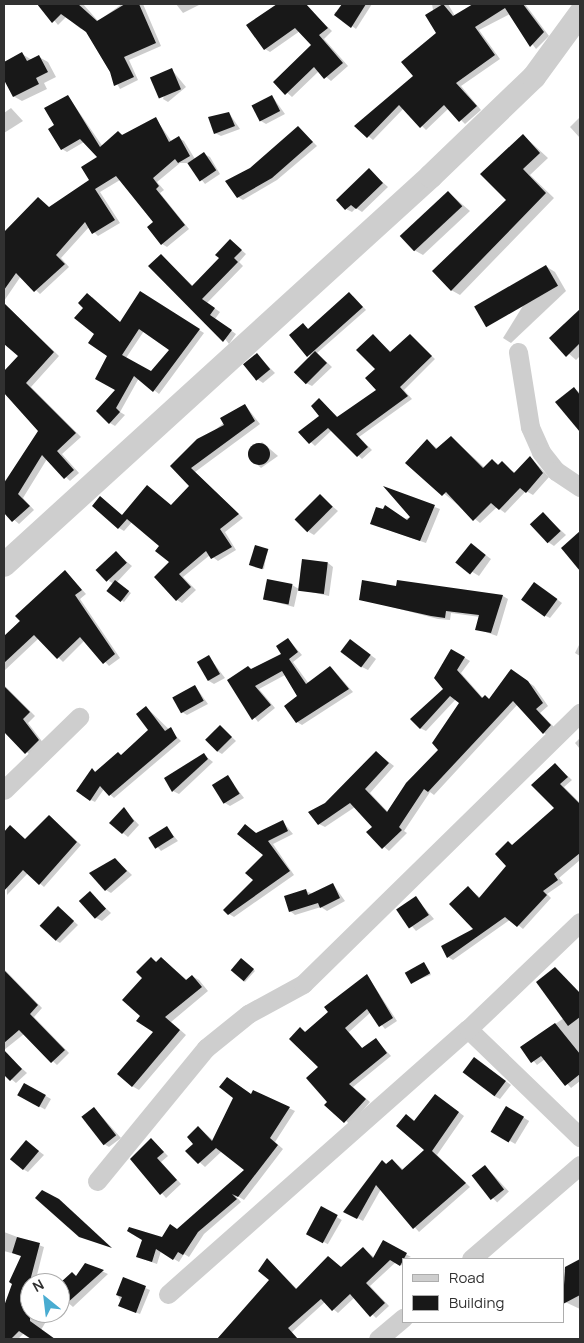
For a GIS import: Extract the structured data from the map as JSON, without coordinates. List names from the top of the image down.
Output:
{
  "legend": ["Road", "Building"],
  "north": "top left"
}
